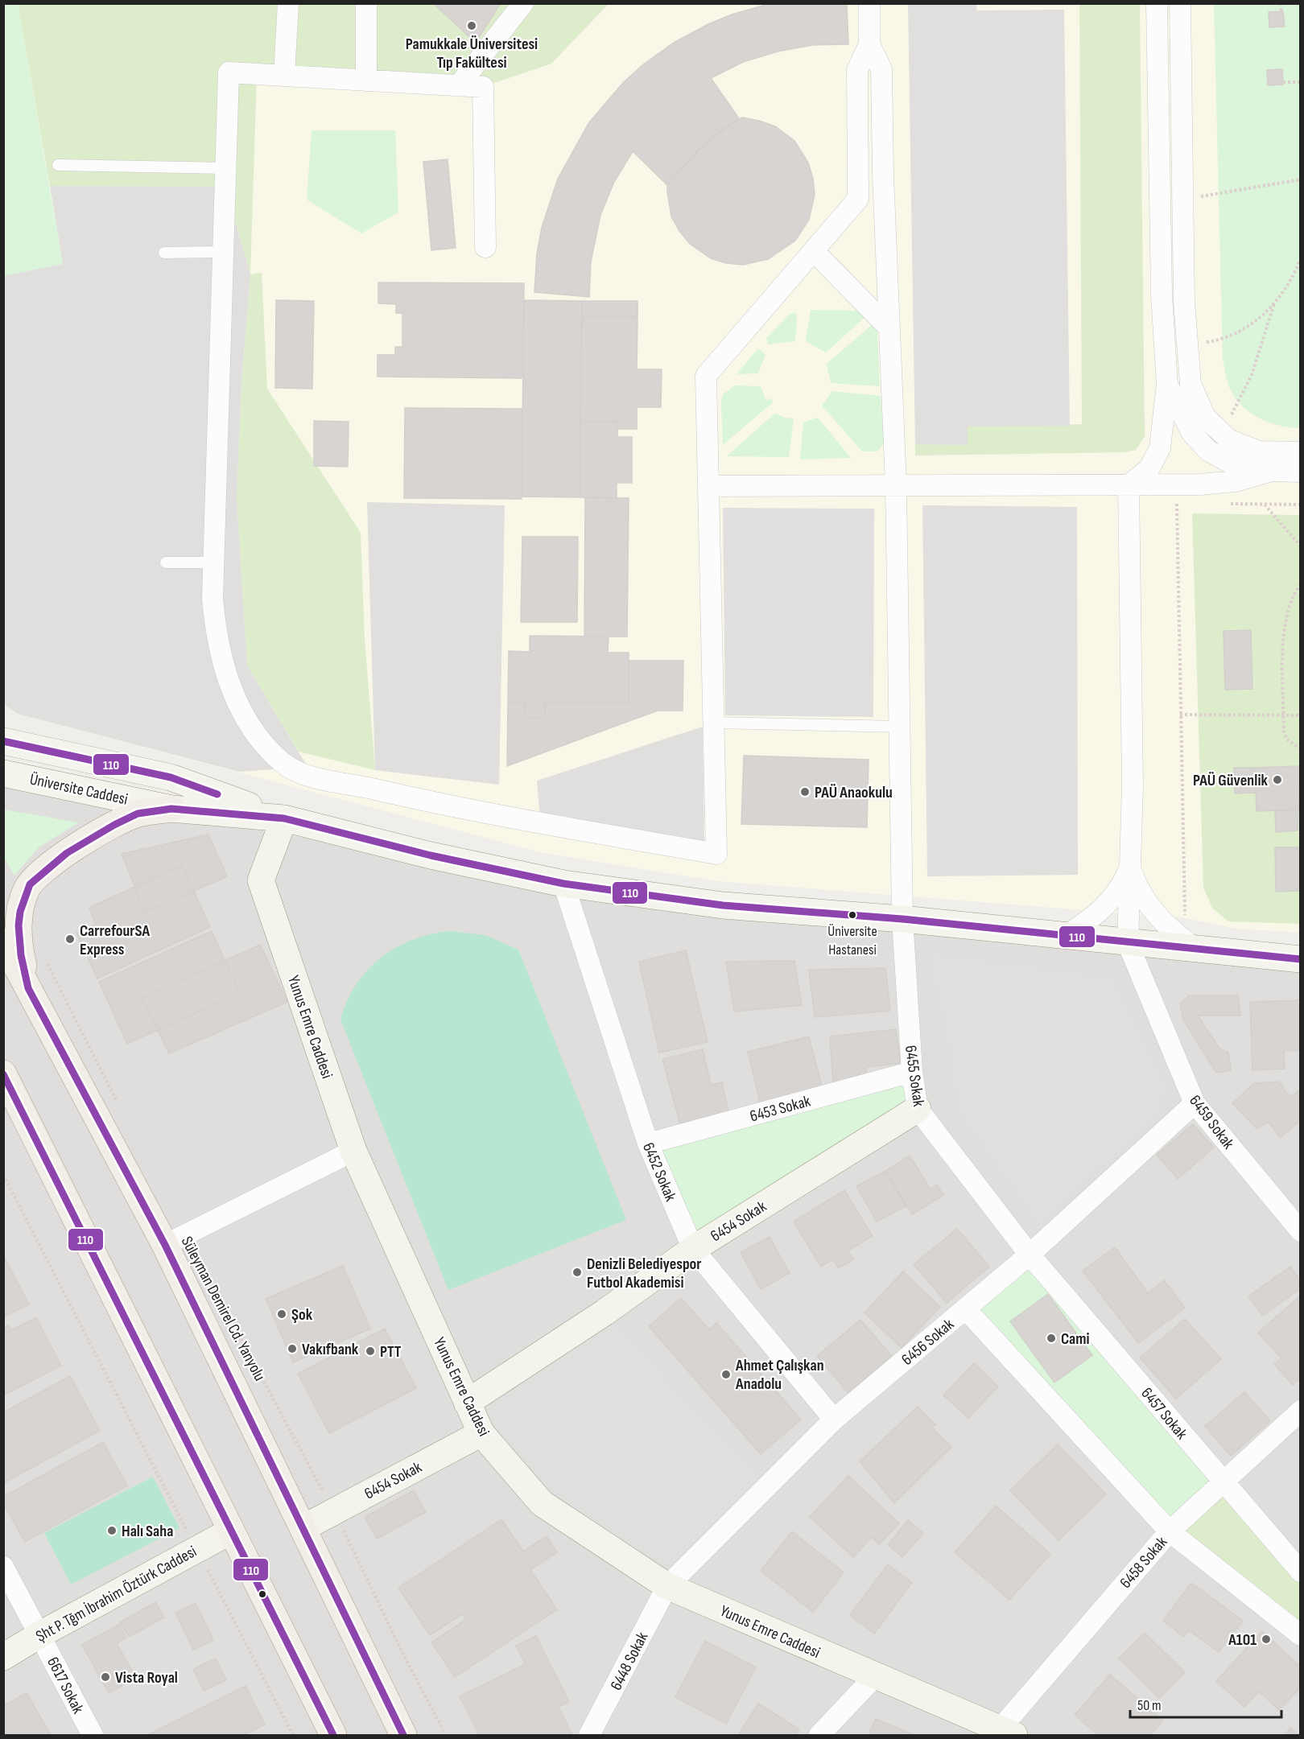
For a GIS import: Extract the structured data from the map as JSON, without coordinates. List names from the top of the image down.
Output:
{
  "streets": {
    "street": [
      "Üniversite Caddesi",
      "Yunus Emre Caddesi",
      "6455 Sokak",
      "6453 Sokak",
      "6459 Sokak",
      "6452 Sokak",
      "6454 Sokak",
      "6456 Sokak",
      "6457 Sokak",
      "6458 Sokak",
      "Şht P. Tğm İbrahim Öztürk Caddesi",
      "6448 Sokak",
      "6617 Sokak"
    ],
    "path": ["Süleyman Demirel Cd. Yanyolu"]
  },
  "crossings": [
    ["Üniversite Caddesi", "Yunus Emre Caddesi"],
    ["Üniversite Caddesi", "6455 Sokak"],
    ["Üniversite Caddesi", "6459 Sokak"],
    ["Üniversite Caddesi", "6452 Sokak"],
    ["Yunus Emre Caddesi", "6454 Sokak"],
    ["Yunus Emre Caddesi", "6456 Sokak"],
    ["Yunus Emre Caddesi", "6458 Sokak"],
    ["Yunus Emre Caddesi", "6448 Sokak"],
    ["6455 Sokak", "6453 Sokak"],
    ["6455 Sokak", "6454 Sokak"],
    ["6455 Sokak", "6456 Sokak"],
    ["6455 Sokak", "6457 Sokak"],
    ["6453 Sokak", "6452 Sokak"],
    ["6459 Sokak", "6456 Sokak"],
    ["6452 Sokak", "6454 Sokak"],
    ["6452 Sokak", "6456 Sokak"],
    ["6454 Sokak", "Süleyman Demirel Cd. Yanyolu"],
    ["6456 Sokak", "6457 Sokak"],
    ["6456 Sokak", "6448 Sokak"],
    ["6457 Sokak", "6458 Sokak"],
    ["Şht P. Tğm İbrahim Öztürk Caddesi", "6617 Sokak"]
  ],
  "places": [
    "Pamukkale Üniversitesi Tıp Fakültesi",
    "PAÜ Güvenlik",
    "PAÜ Anaokulu",
    "Üniversite Hastanesi",
    "CarrefourSA Express",
    "Denizli Belediyespor Futbol Akademisi",
    "Şok",
    "Cami",
    "Vakıfbank",
    "PTT",
    "Ahmet Çalışkan Anadolu",
    "Halı Saha",
    "A101",
    "Vista Royal"
  ],
  "lines": ["transit line 110"],
  "scale_bar": "50 m"
}
